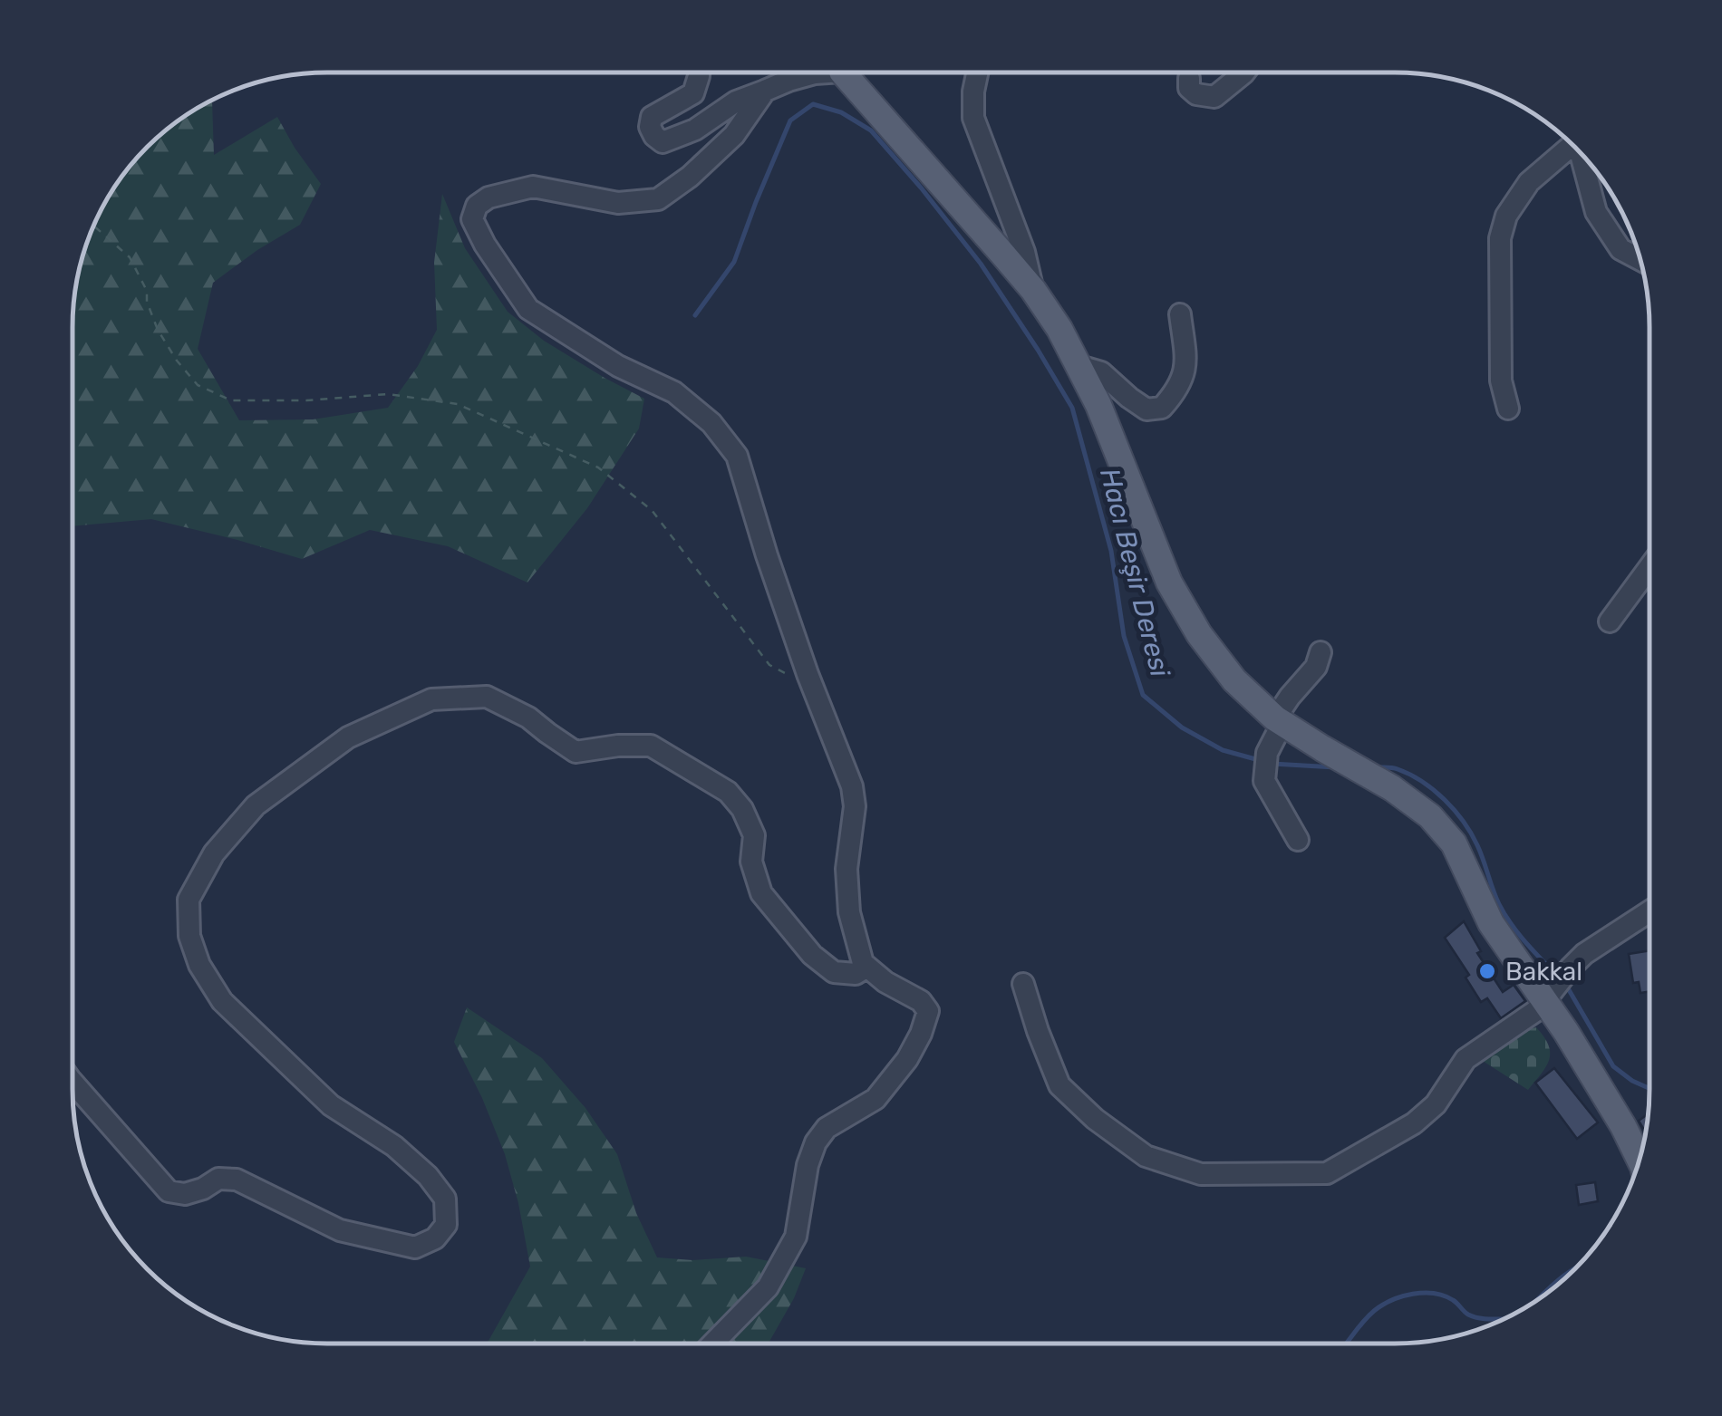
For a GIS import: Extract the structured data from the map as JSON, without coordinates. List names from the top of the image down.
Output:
{
  "water": ["Hacı Beşir Deresi"],
  "places": ["Bakkal"]
}
